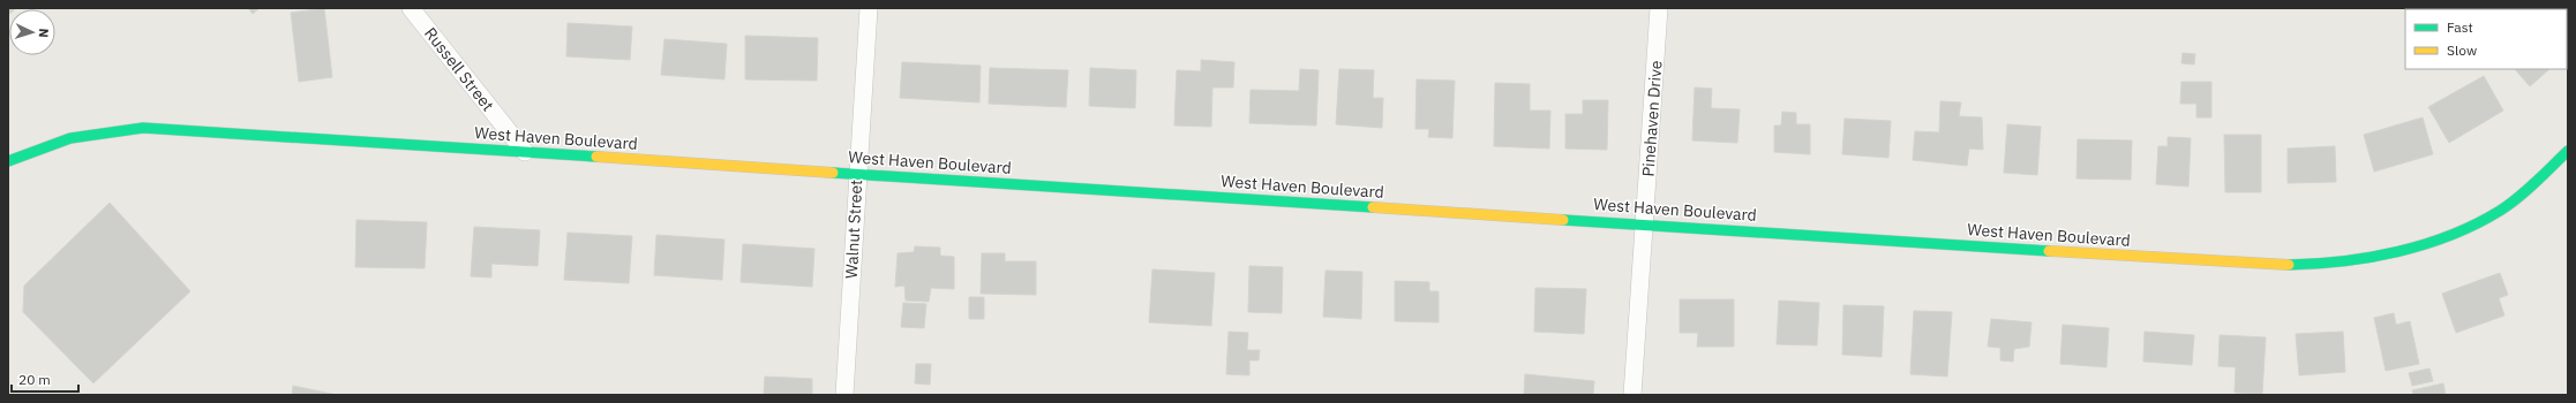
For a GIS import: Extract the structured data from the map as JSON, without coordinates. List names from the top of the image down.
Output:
{
  "streets": {
    "street": [
      "Russell Street",
      "Pinehaven Drive",
      "West Haven Boulevard",
      "Walnut Street"
    ]
  },
  "crossings": [
    ["Russell Street", "West Haven Boulevard"],
    ["Pinehaven Drive", "West Haven Boulevard"],
    ["West Haven Boulevard", "Walnut Street"]
  ],
  "legend": ["Fast", "Slow"],
  "scale_bar": "20 m",
  "north": "right"
}
